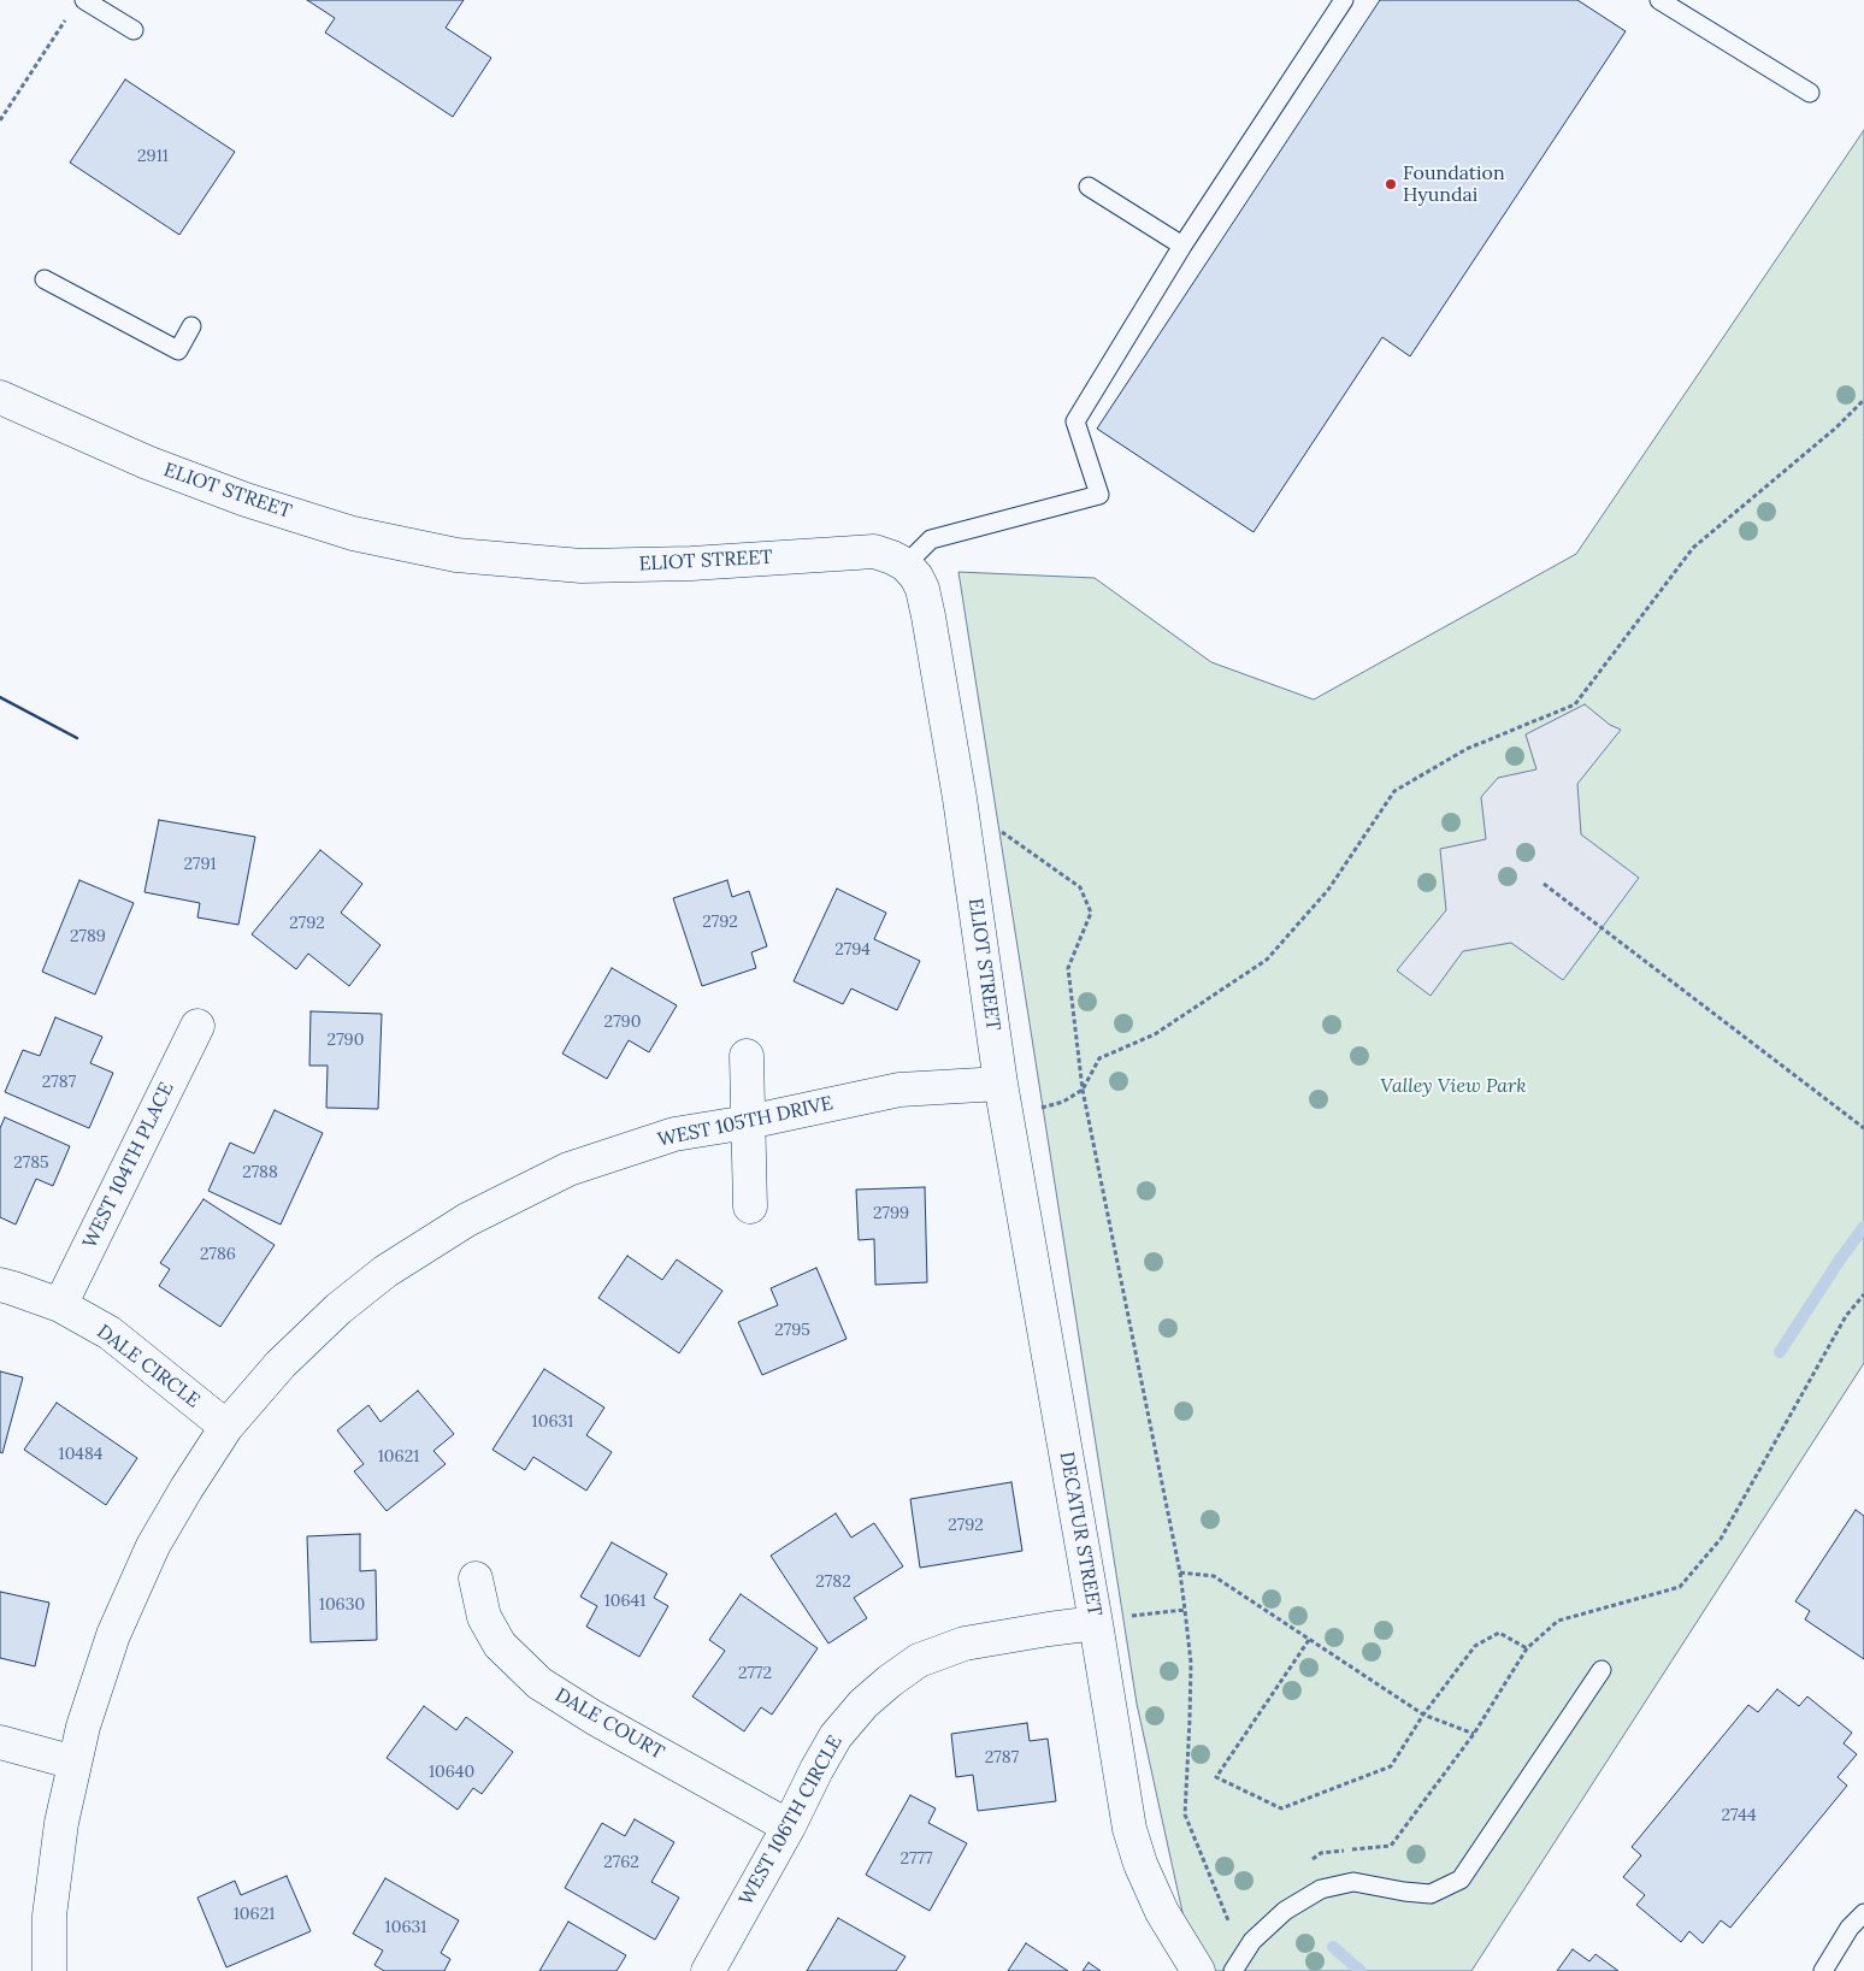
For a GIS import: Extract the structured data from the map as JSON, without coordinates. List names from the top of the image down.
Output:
{
  "streets": {
    "street": [
      "ELIOT STREET",
      "WEST 105TH DRIVE",
      "WEST 104TH PLACE",
      "DALE CIRCLE",
      "DECATUR STREET",
      "DALE COURT",
      "WEST 106TH CIRCLE"
    ]
  },
  "crossings": [
    ["ELIOT STREET", "WEST 105TH DRIVE"],
    ["ELIOT STREET", "DECATUR STREET"],
    ["WEST 105TH DRIVE", "DALE CIRCLE"],
    ["WEST 105TH DRIVE", "DECATUR STREET"],
    ["WEST 104TH PLACE", "DALE CIRCLE"],
    ["DECATUR STREET", "WEST 106TH CIRCLE"],
    ["DALE COURT", "WEST 106TH CIRCLE"]
  ],
  "parks": ["Valley View Park"],
  "places": ["Foundation Hyundai"],
  "house_numbers": [
    "2911",
    "2791",
    "2792",
    "2792",
    "2789",
    "2794",
    "2790",
    "2790",
    "2787",
    "2785",
    "2788",
    "2799",
    "2786",
    "2795",
    "10631",
    "10484",
    "10621",
    "2792",
    "2782",
    "10641",
    "10630",
    "2772",
    "2787",
    "10640",
    "2744",
    "2777",
    "2762",
    "10621",
    "10631"
  ]
}
